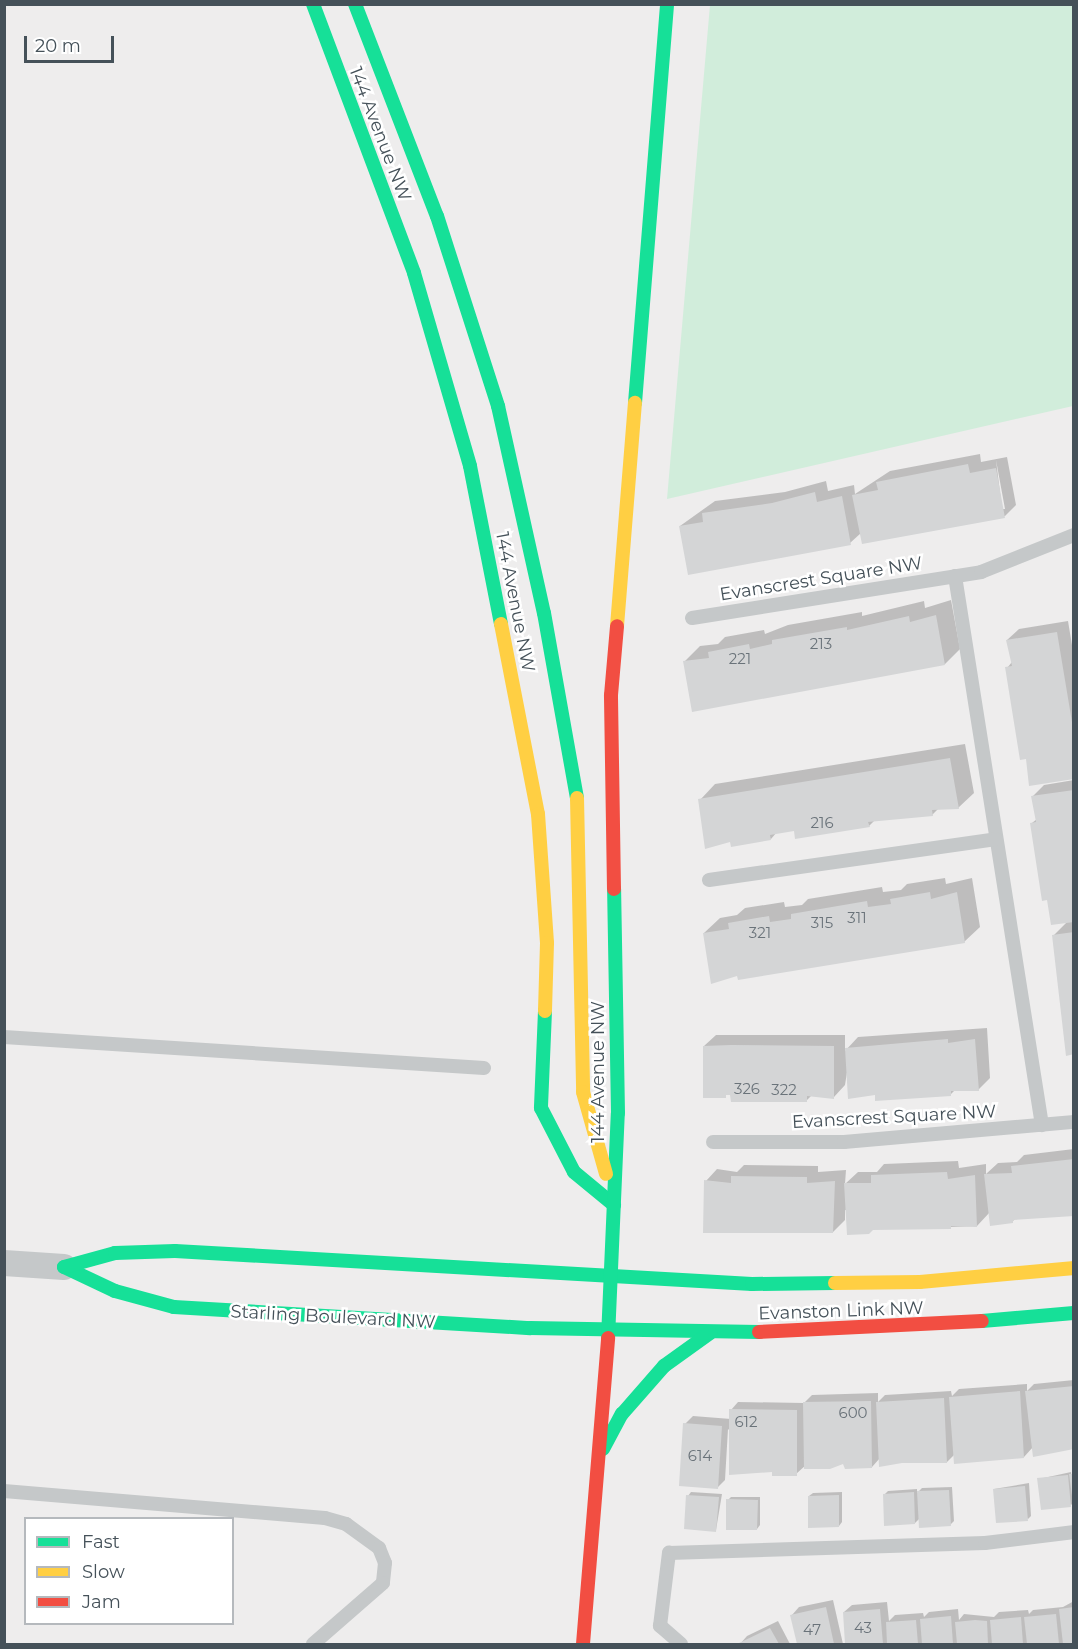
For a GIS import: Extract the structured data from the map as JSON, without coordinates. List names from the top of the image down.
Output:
{
  "streets": {
    "main road": ["144 Avenue NW", "Evanston Link NW", "Starling Boulevard NW"],
    "lane": ["Evanscrest Square NW"]
  },
  "crossings": [
    ["144 Avenue NW", "Evanston Link NW"],
    ["144 Avenue NW", "Starling Boulevard NW"],
    ["Evanston Link NW", "Starling Boulevard NW"]
  ],
  "house_numbers": [
    "213",
    "221",
    "216",
    "311",
    "315",
    "321",
    "326",
    "322",
    "600",
    "612",
    "614",
    "43",
    "47"
  ],
  "legend": ["Fast", "Slow", "Jam"],
  "scale_bar": "20 m"
}
